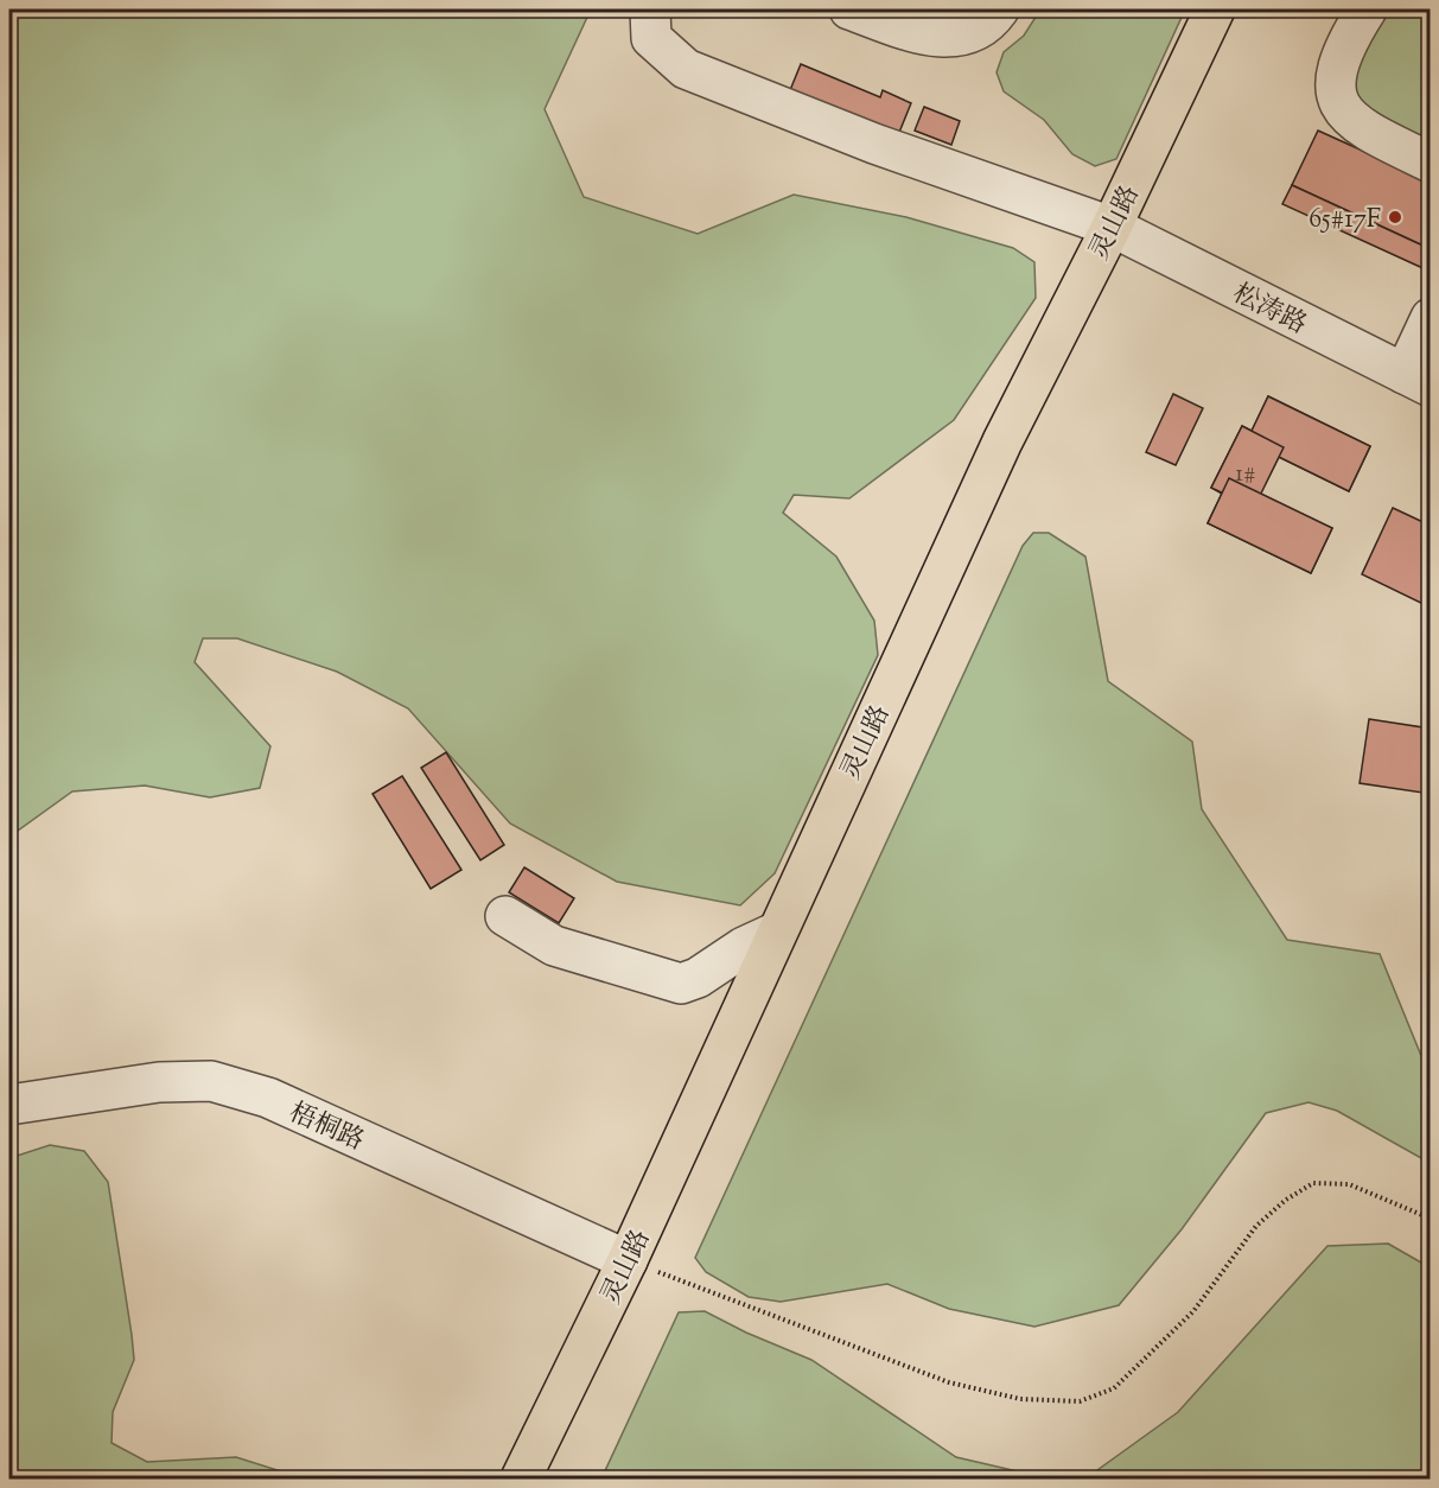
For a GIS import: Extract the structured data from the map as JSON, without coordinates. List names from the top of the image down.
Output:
{
  "streets": {
    "highway": ["灵山路"],
    "street": ["松涛路", "梧桐路"]
  },
  "crossings": [
    ["灵山路", "松涛路"],
    ["灵山路", "梧桐路"]
  ],
  "places": ["65#17F"],
  "house_numbers": ["1#"]
}
